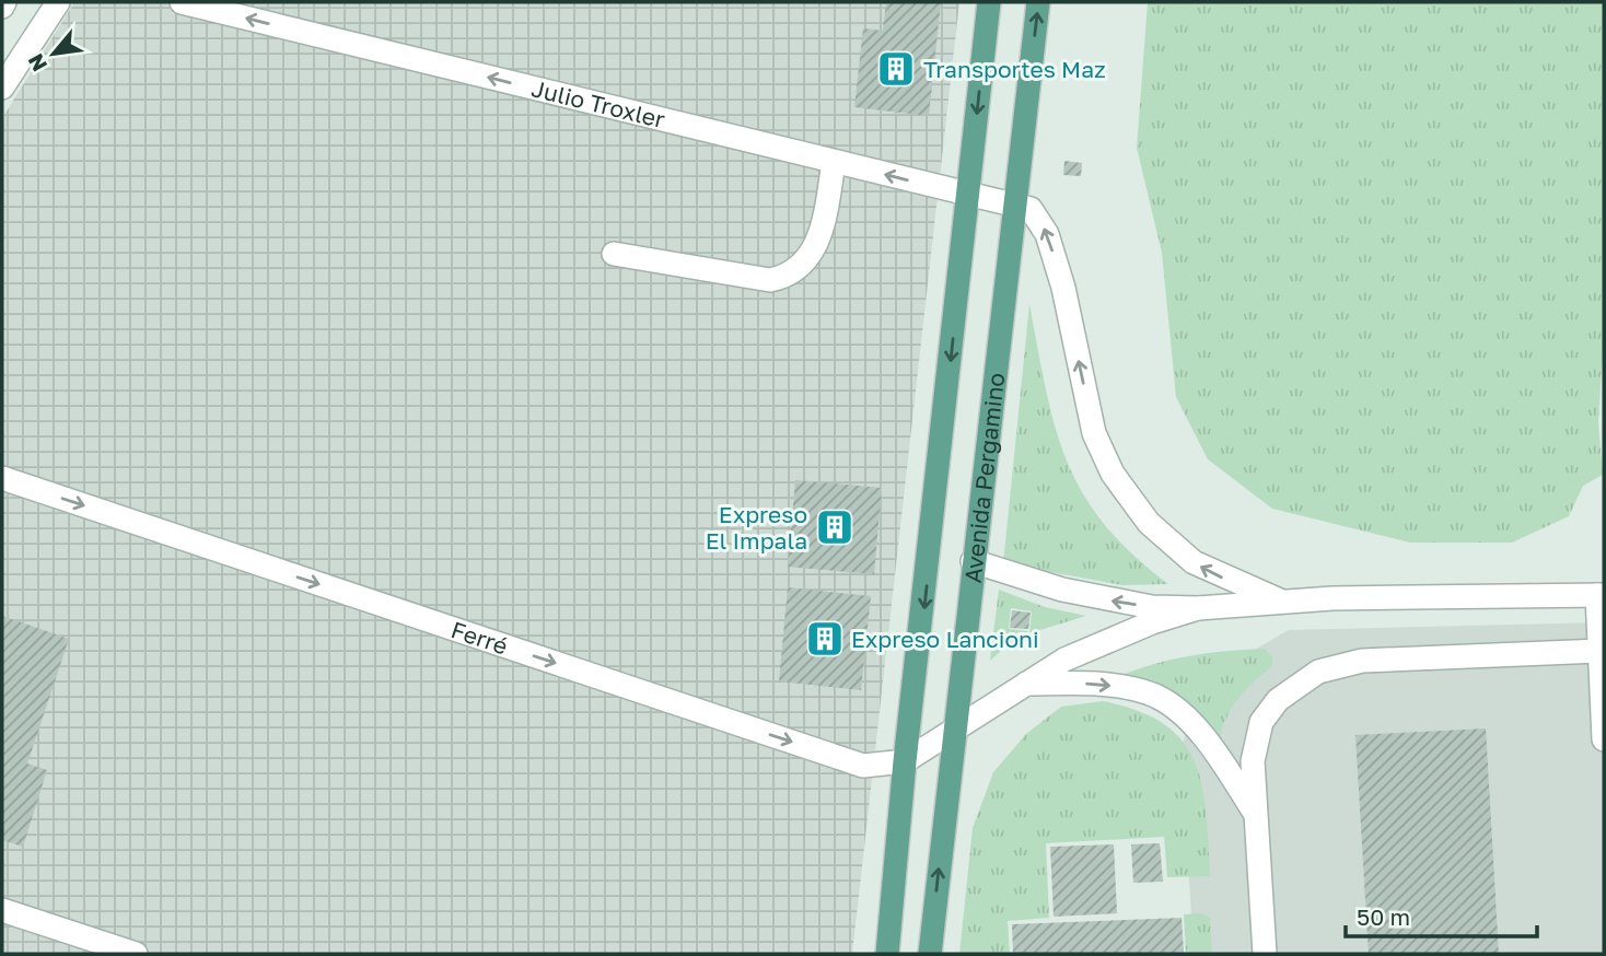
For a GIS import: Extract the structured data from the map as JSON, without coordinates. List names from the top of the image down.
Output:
{
  "streets": {
    "main road": ["Avenida Pergamino"],
    "street": ["Julio Troxler", "Ferré"]
  },
  "crossings": [
    ["Julio Troxler", "Avenida Pergamino"],
    ["Avenida Pergamino", "Ferré"]
  ],
  "one_way": ["Julio Troxler", "Ferré"],
  "places": {
    "building": ["Transportes Maz", "Expreso El Impala", "Expreso Lancioni"]
  },
  "scale_bar": "50 m",
  "north": "bottom left"
}
